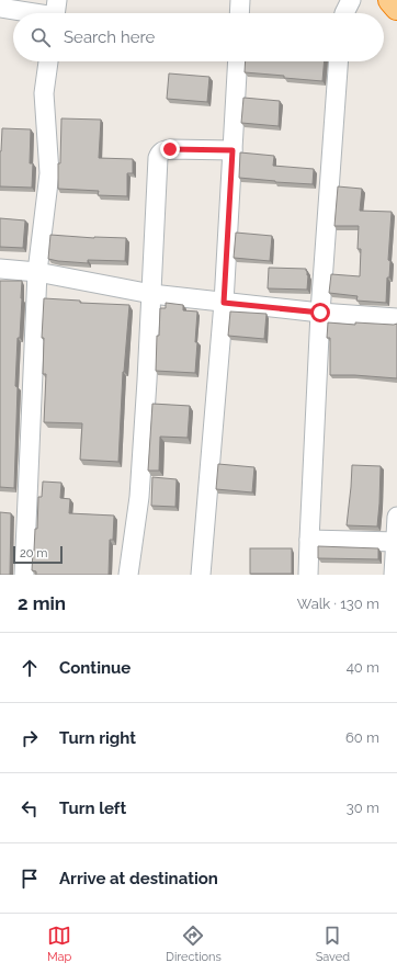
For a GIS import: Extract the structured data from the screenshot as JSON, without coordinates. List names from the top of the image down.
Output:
{
  "scale_bar": "20 m",
  "page": {
    "search": "Search here",
    "scale": "20 m",
    "heading": ["2 min", "Walk · 130 m"],
    "list": [
      ["Continue", "40 m"],
      ["Turn right", "60 m"],
      ["Turn left", "30 m"],
      "Arrive at destination"
    ],
    "nav": ["Map", "Directions", "Saved"]
  }
}
